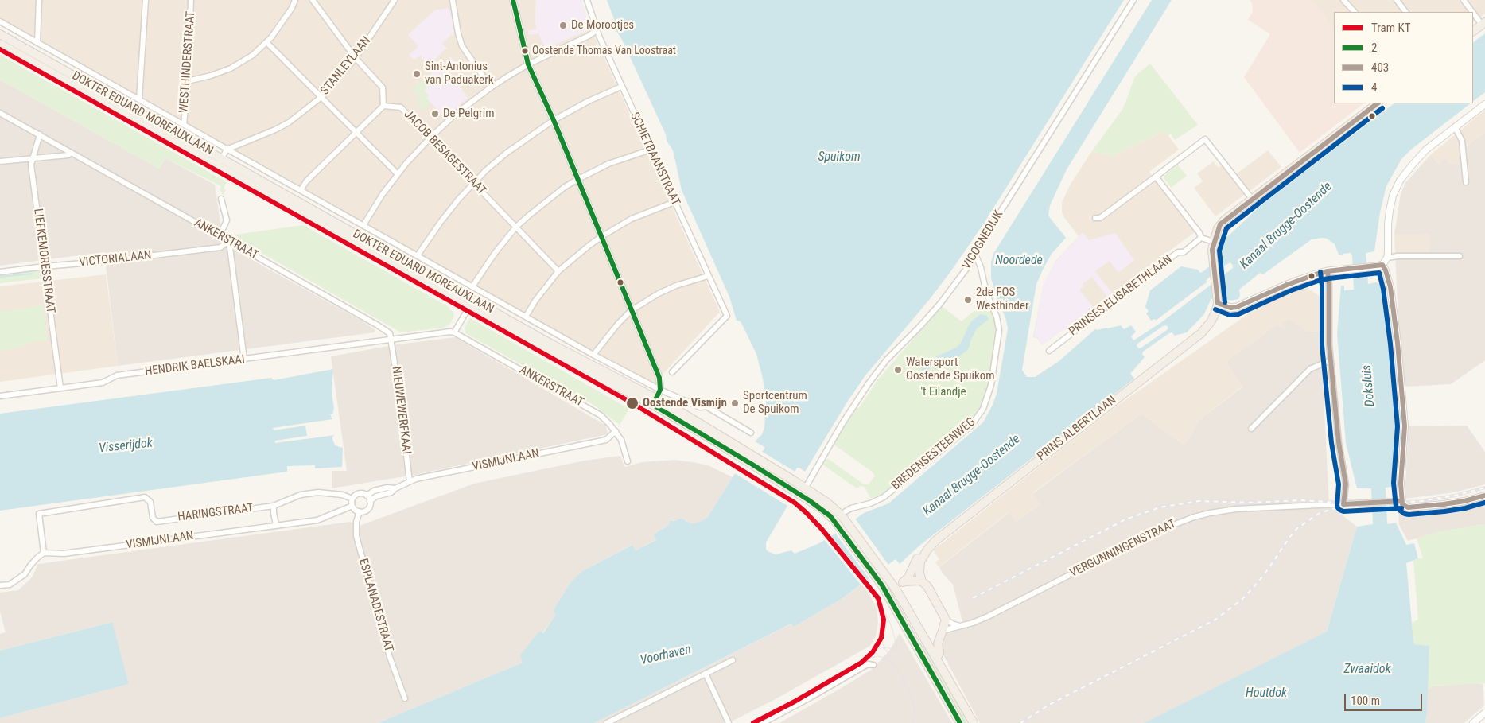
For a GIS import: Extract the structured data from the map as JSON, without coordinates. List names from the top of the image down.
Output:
{
  "streets": {
    "main road": ["DOKTER EDUARD MOREAUXLAAN", "PRINS ALBERTLAAN"],
    "street": [
      "WESTHINDERSTRAAT",
      "STANLEYLAAN",
      "JACOB BESAGESTRAAT",
      "SCHIETBAANSTRAAT",
      "ANKERSTRAAT",
      "VICOGNEDIJK",
      "VICTORIALAAN",
      "LIEFKEMORESSTRAAT",
      "PRINSES ELISABETHLAAN",
      "HENDRIK BAELSKAAI",
      "NIEUWEWERFKAAI",
      "BREDENSESTEENWEG",
      "VISMIJNLAAN",
      "HARINGSTRAAT",
      "VERGUNNINGENSTRAAT",
      "ESPLANADESTRAAT"
    ]
  },
  "crossings": [
    ["WESTHINDERSTRAAT", "DOKTER EDUARD MOREAUXLAAN"],
    ["STANLEYLAAN", "DOKTER EDUARD MOREAUXLAAN"],
    ["DOKTER EDUARD MOREAUXLAAN", "VICOGNEDIJK"],
    ["DOKTER EDUARD MOREAUXLAAN", "PRINS ALBERTLAAN"],
    ["DOKTER EDUARD MOREAUXLAAN", "BREDENSESTEENWEG"],
    ["ANKERSTRAAT", "VICTORIALAAN"],
    ["ANKERSTRAAT", "LIEFKEMORESSTRAAT"],
    ["ANKERSTRAAT", "HENDRIK BAELSKAAI"],
    ["ANKERSTRAAT", "NIEUWEWERFKAAI"],
    ["ANKERSTRAAT", "VISMIJNLAAN"],
    ["VICOGNEDIJK", "BREDENSESTEENWEG"],
    ["VICTORIALAAN", "LIEFKEMORESSTRAAT"],
    ["LIEFKEMORESSTRAAT", "HENDRIK BAELSKAAI"],
    ["HENDRIK BAELSKAAI", "NIEUWEWERFKAAI"],
    ["NIEUWEWERFKAAI", "VISMIJNLAAN"],
    ["VISMIJNLAAN", "HARINGSTRAAT"],
    ["VISMIJNLAAN", "ESPLANADESTRAAT"]
  ],
  "water": [
    "Spuikom",
    "Kanaal Brugge-Oostende",
    "Noordede",
    "Doksluis",
    "Visserijdok",
    "Voorhaven",
    "Zwaaidok",
    "Houtdok"
  ],
  "parks": ["'t Eilandje"],
  "places": [
    "De Morootjes",
    "Oostende Thomas Van Loostraat",
    "Sint-Antonius van Paduakerk",
    "De Pelgrim",
    "2de FOS Westhinder",
    "Watersport Oostende Spuikom",
    "Oostende Vismijn",
    "Sportcentrum De Spuikom"
  ],
  "lines": [
    "transit line 2",
    "tram line KT",
    "transit line 403",
    "transit line 4"
  ],
  "legend": [
    "Tram KT",
    "2",
    "403",
    "4"
  ],
  "scale_bar": "100 m"
}
